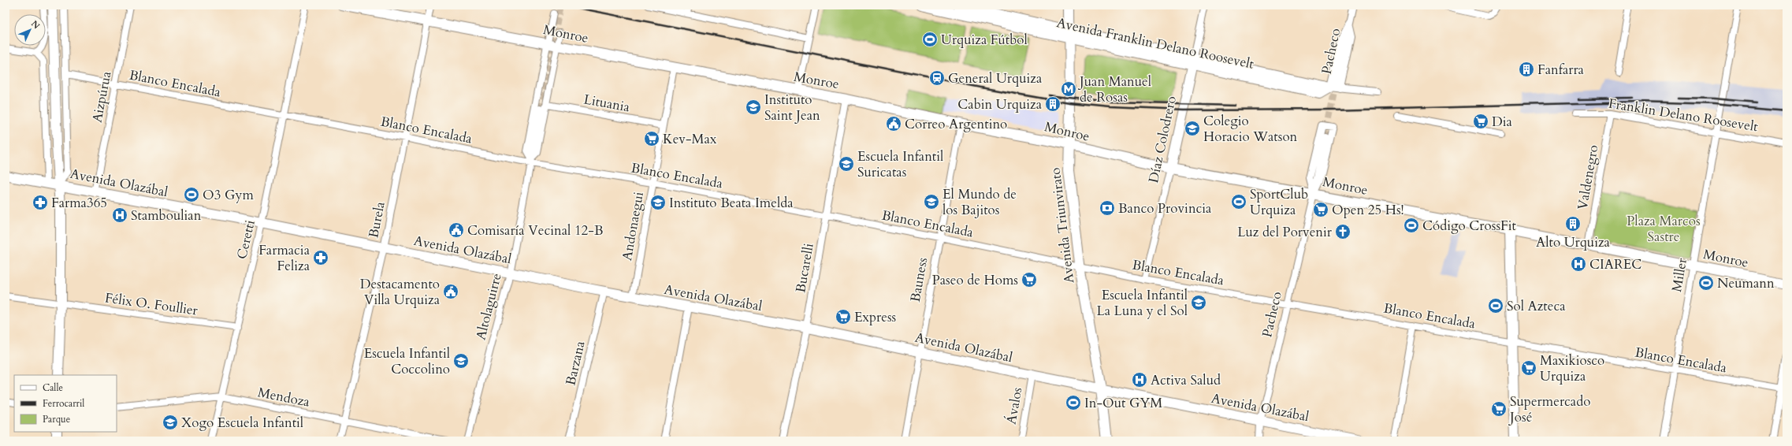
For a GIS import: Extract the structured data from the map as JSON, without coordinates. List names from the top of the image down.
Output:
{
  "streets": {
    "main road": [
      "Monroe",
      "Avenida Franklin Delano Roosevelt",
      "Díaz Colodrero",
      "Avenida Olazábal",
      "Avenida Triunvirato"
    ],
    "street": [
      "Pacheco",
      "Blanco Encalada",
      "Aizpúrua",
      "Lituania",
      "Franklin Delano Roosevelt",
      "Valdenegro",
      "Burela",
      "Andonaegui",
      "Ceretti",
      "Bucarelli",
      "Miller",
      "Bauness",
      "Félix O. Foullier",
      "Altolaguirre",
      "Barzana",
      "Mendoza",
      "Ávalos"
    ]
  },
  "crossings": [
    ["Monroe", "Pacheco"],
    ["Monroe", "Díaz Colodrero"],
    ["Monroe", "Valdenegro"],
    ["Monroe", "Burela"],
    ["Monroe", "Avenida Triunvirato"],
    ["Monroe", "Andonaegui"],
    ["Monroe", "Bucarelli"],
    ["Monroe", "Miller"],
    ["Monroe", "Bauness"],
    ["Monroe", "Altolaguirre"],
    ["Avenida Franklin Delano Roosevelt", "Pacheco"],
    ["Avenida Franklin Delano Roosevelt", "Díaz Colodrero"],
    ["Avenida Franklin Delano Roosevelt", "Avenida Triunvirato"],
    ["Pacheco", "Blanco Encalada"],
    ["Pacheco", "Avenida Olazábal"],
    ["Blanco Encalada", "Aizpúrua"],
    ["Blanco Encalada", "Díaz Colodrero"],
    ["Blanco Encalada", "Burela"],
    ["Blanco Encalada", "Avenida Triunvirato"],
    ["Blanco Encalada", "Andonaegui"],
    ["Blanco Encalada", "Ceretti"],
    ["Blanco Encalada", "Bucarelli"],
    ["Blanco Encalada", "Miller"],
    ["Blanco Encalada", "Bauness"],
    ["Blanco Encalada", "Altolaguirre"],
    ["Aizpúrua", "Avenida Olazábal"],
    ["Lituania", "Andonaegui"],
    ["Lituania", "Altolaguirre"],
    ["Franklin Delano Roosevelt", "Valdenegro"],
    ["Franklin Delano Roosevelt", "Miller"],
    ["Avenida Olazábal", "Burela"],
    ["Avenida Olazábal", "Avenida Triunvirato"],
    ["Avenida Olazábal", "Andonaegui"],
    ["Avenida Olazábal", "Ceretti"],
    ["Avenida Olazábal", "Bucarelli"],
    ["Avenida Olazábal", "Bauness"],
    ["Avenida Olazábal", "Altolaguirre"],
    ["Avenida Olazábal", "Barzana"],
    ["Avenida Olazábal", "Ávalos"],
    ["Burela", "Mendoza"],
    ["Ceretti", "Félix O. Foullier"],
    ["Ceretti", "Mendoza"]
  ],
  "parks": ["Plaza Marcos Sastre"],
  "places": {
    "sports": [
      "Urquiza Fútbol",
      "O3 Gym",
      "SportClub Urquiza",
      "Código CrossFit",
      "Neumann",
      "Sol Azteca",
      "In-Out GYM"
    ],
    "building": ["Fanfarra", "Cabin Urquiza", "Alto Urquiza"],
    "station": ["General Urquiza"],
    "metro station": ["Juan Manuel de Rosas"],
    "school or university": [
      "Instituto Saint Jean",
      "Colegio Horacio Watson",
      "Escuela Infantil Suricatas",
      "El Mundo de los Bajitos",
      "Instituto Beata Imelda",
      "Escuela Infantil La Luna y el Sol",
      "Escuela Infantil Coccolino",
      "Xogo Escuela Infantil"
    ],
    "supermarket": [
      "Dia",
      "Kev-Max",
      "Open 25 Hs!",
      "Paseo de Homs",
      "Express",
      "Maxikiosco Urquiza",
      "Supermercado José"
    ],
    "public building": ["Correo Argentino", "Comisaría Vecinal 12-B", "Destacamento Villa Urquiza"],
    "pharmacy": ["Farma365", "Farmacia Feliza"],
    "bank": ["Banco Provincia"],
    "hospital": ["Stamboulian", "CIAREC", "Activa Salud"],
    "church": ["Luz del Porvenir"]
  },
  "legend": ["Calle", "Ferrocarril", "Parque"],
  "north": "top right"
}
